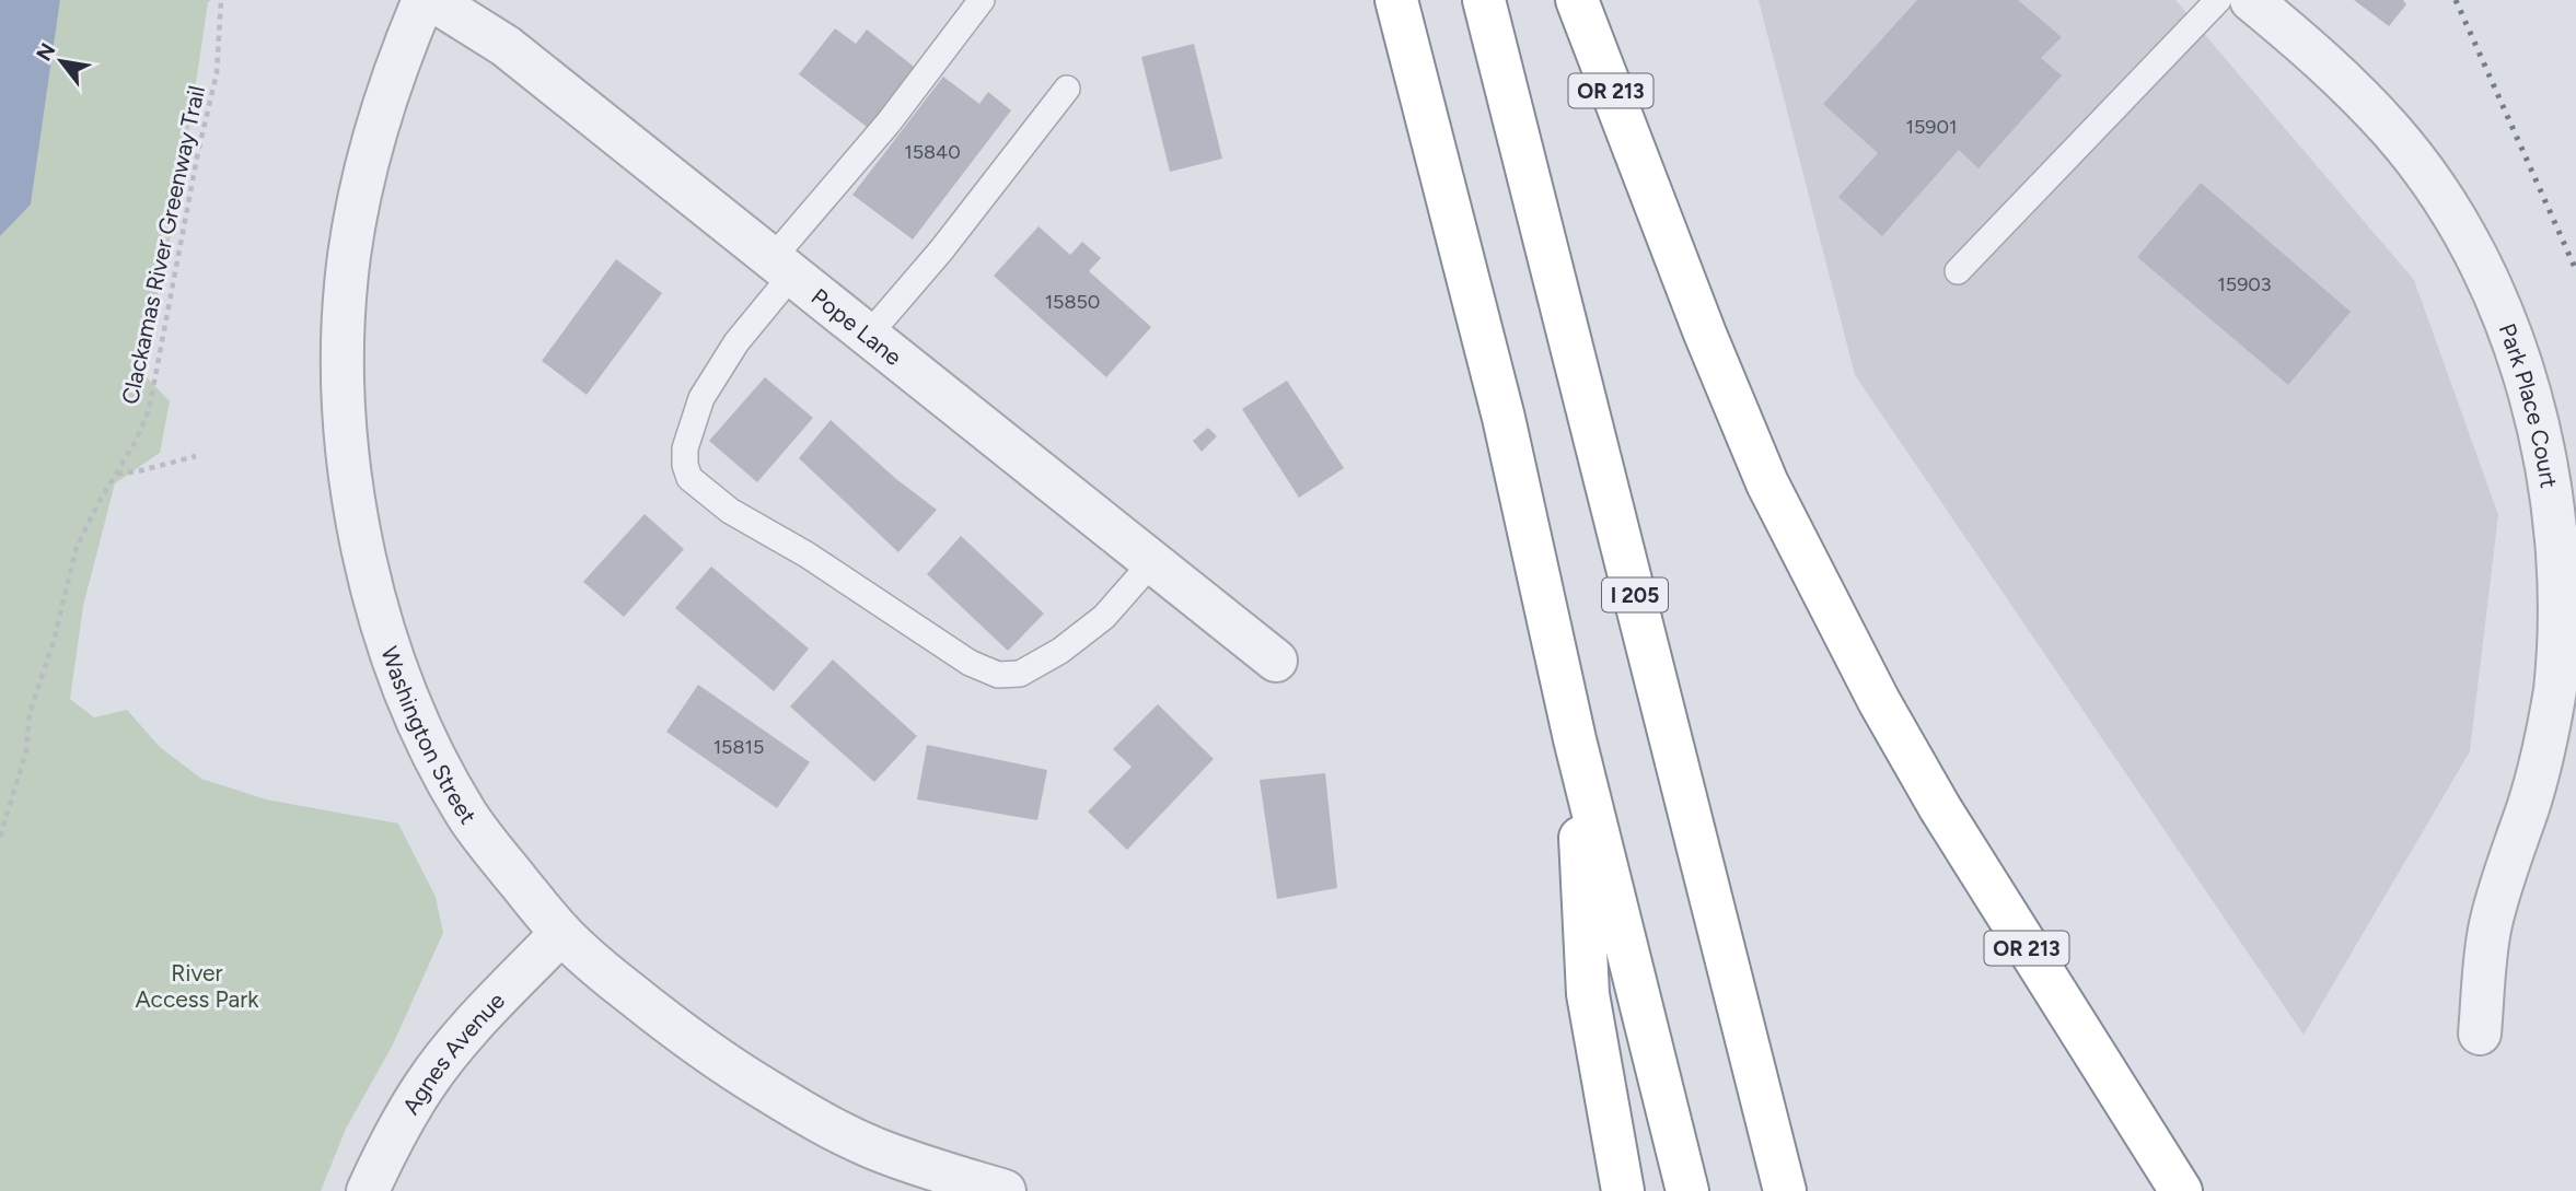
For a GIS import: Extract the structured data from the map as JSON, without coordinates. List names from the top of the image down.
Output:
{
  "streets": {
    "highway": ["OR 213", "I 205"],
    "street": [
      "Pope Lane",
      "Park Place Court",
      "Washington Street",
      "Agnes Avenue"
    ],
    "path": ["Clackamas River Greenway Trail"]
  },
  "crossings": [
    ["Washington Street", "Agnes Avenue"]
  ],
  "parks": ["River Access Park"],
  "house_numbers": [
    "15901",
    "15840",
    "15903",
    "15850",
    "15815"
  ],
  "north": "top left"
}
